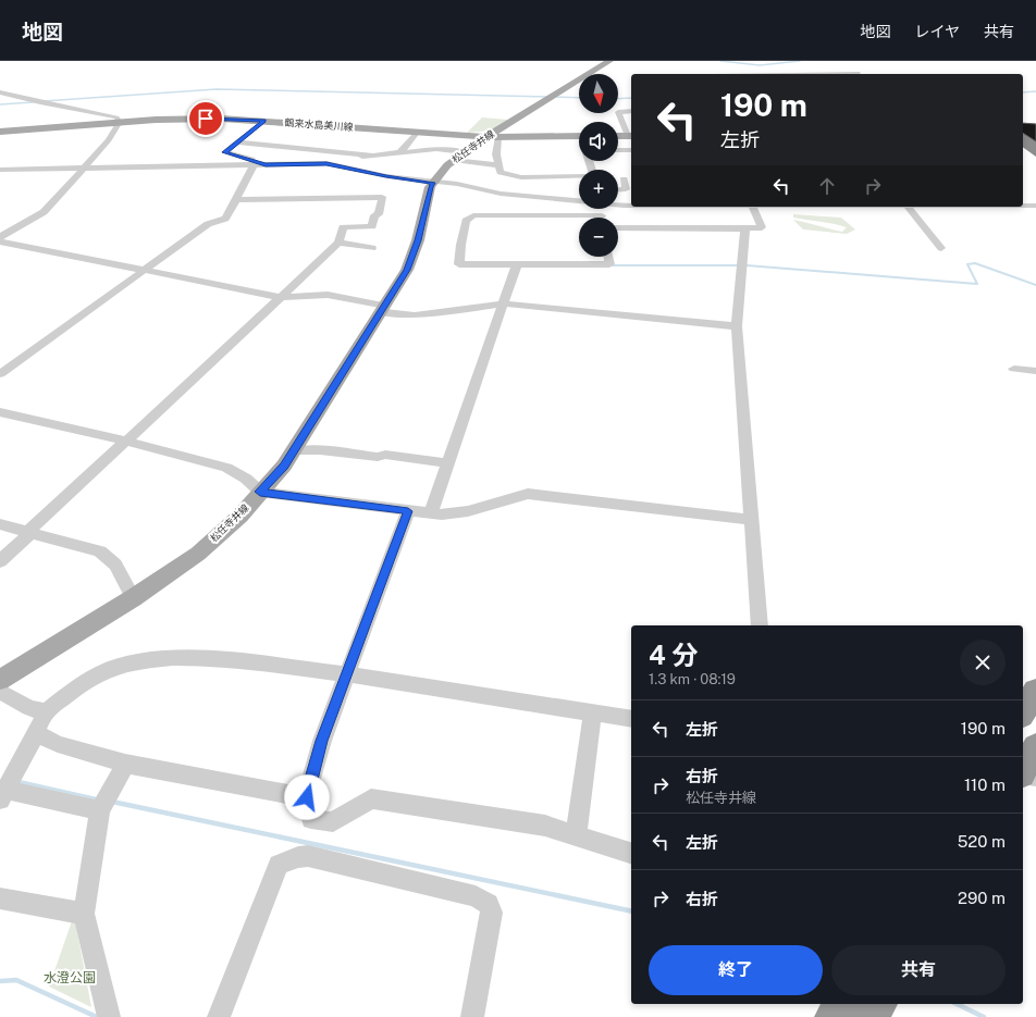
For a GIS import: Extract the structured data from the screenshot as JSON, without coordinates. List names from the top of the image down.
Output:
{
  "streets": {
    "main road": ["鶴来水島美川線", "松任寺井線"]
  },
  "crossings": [
    ["鶴来水島美川線", "松任寺井線"]
  ],
  "parks": ["水澄公園"],
  "north": "bottom",
  "page": {
    "header": "地図",
    "nav": ["地図", "レイヤ", "共有"],
    "map_buttons": ["+", "−"],
    "turn": ["190 m", "左折"],
    "heading": ["4 分", "1.3 km · 08:19"],
    "list": [
      {
        "name": "左折",
        "value": "190 m"
      },
      {
        "name": "右折",
        "note": "松任寺井線",
        "value": "110 m"
      },
      {
        "name": "左折",
        "value": "520 m"
      },
      {
        "name": "右折",
        "value": "290 m"
      }
    ],
    "buttons": ["終了", "共有"]
  }
}
